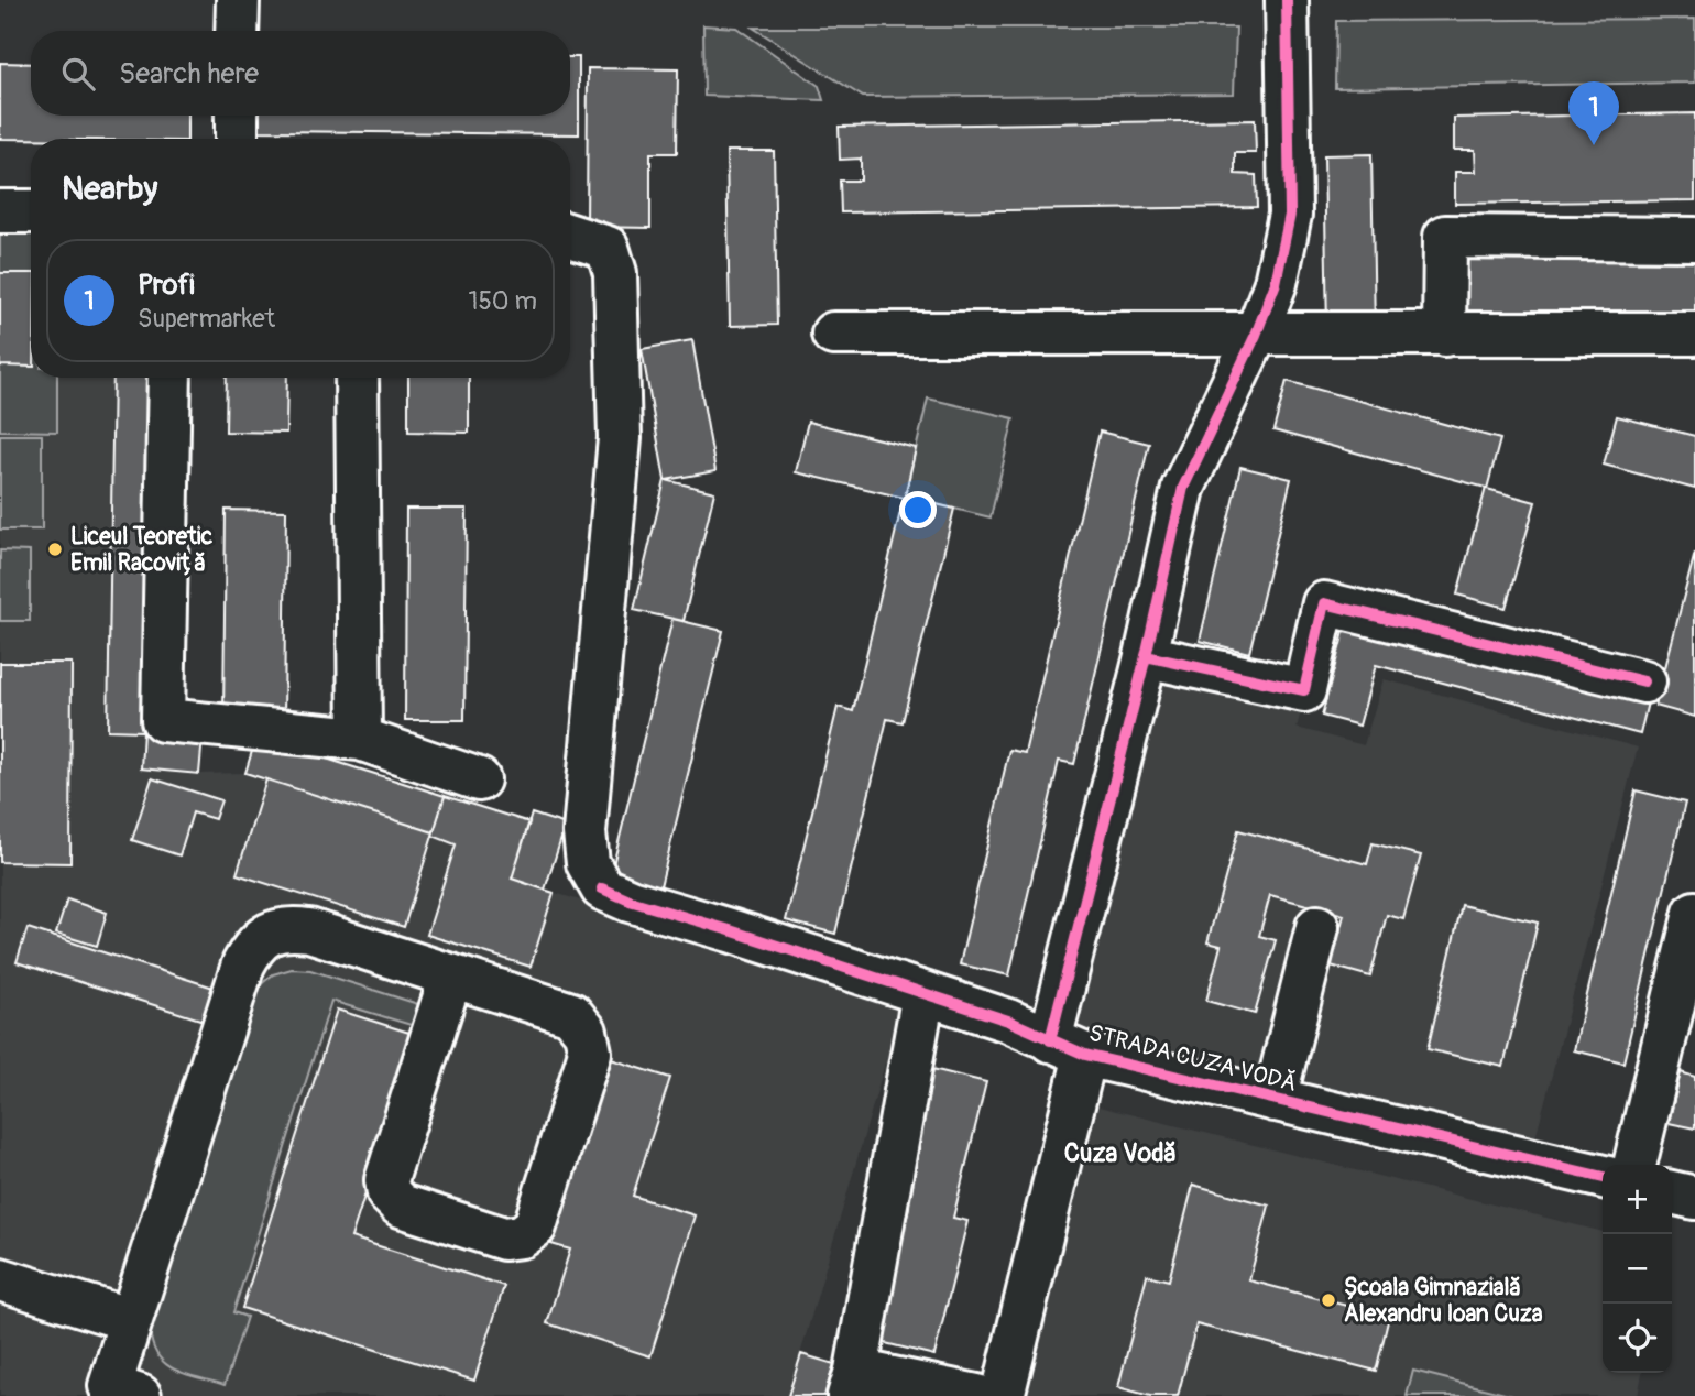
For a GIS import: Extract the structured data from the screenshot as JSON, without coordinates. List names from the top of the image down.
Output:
{
  "streets": {
    "street": ["STRADA CUZA VODĂ"]
  },
  "districts": ["Cuza Vodă"],
  "places": ["Liceul Teoretic Emil Racoviță", "Școala Gimnazială Alexandru Ioan Cuza"],
  "page": {
    "search": "Search here",
    "pins": "1",
    "heading": "Nearby",
    "list": [
      {
        "mark": "1",
        "name": "Profi",
        "note": "Supermarket",
        "value": "150 m"
      }
    ],
    "map_buttons": ["+", "−"]
  }
}
